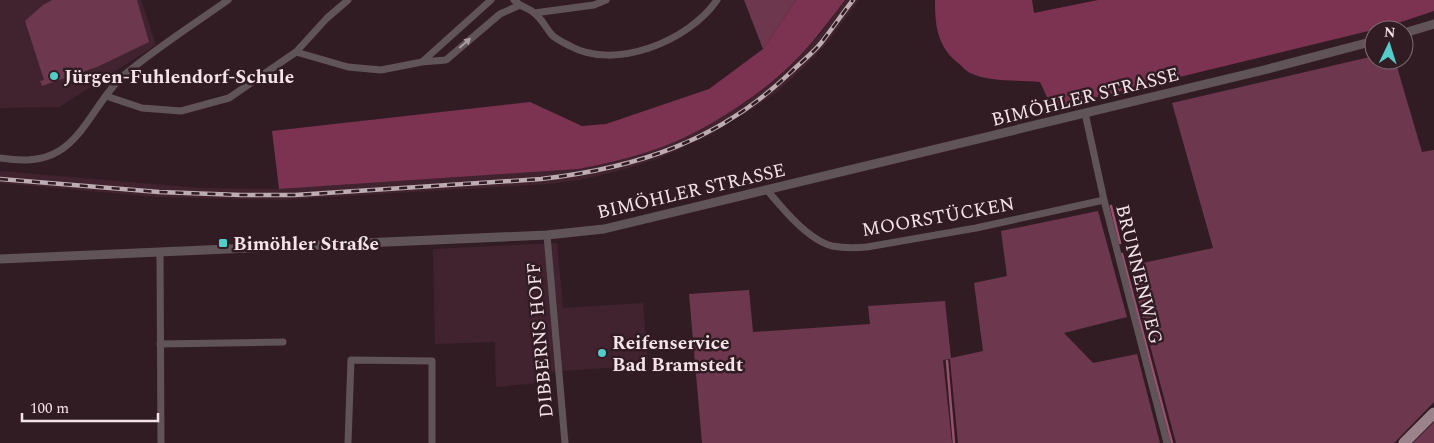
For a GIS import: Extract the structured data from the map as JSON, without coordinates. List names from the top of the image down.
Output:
{
  "streets": {
    "street": [
      "BIMÖHLER STRASSE",
      "MOORSTÜCKEN",
      "BRUNNENWEG",
      "DIBBERNS HOFF"
    ]
  },
  "crossings": [
    ["BIMÖHLER STRASSE", "MOORSTÜCKEN"],
    ["BIMÖHLER STRASSE", "BRUNNENWEG"],
    ["BIMÖHLER STRASSE", "DIBBERNS HOFF"],
    ["MOORSTÜCKEN", "BRUNNENWEG"]
  ],
  "places": {
    "other": ["Jürgen-Fuhlendorf-Schule", "Reifenservice Bad Bramstedt"],
    "transit": ["Bimöhler Straße"]
  },
  "scale_bar": "100 m",
  "north": "top"
}
